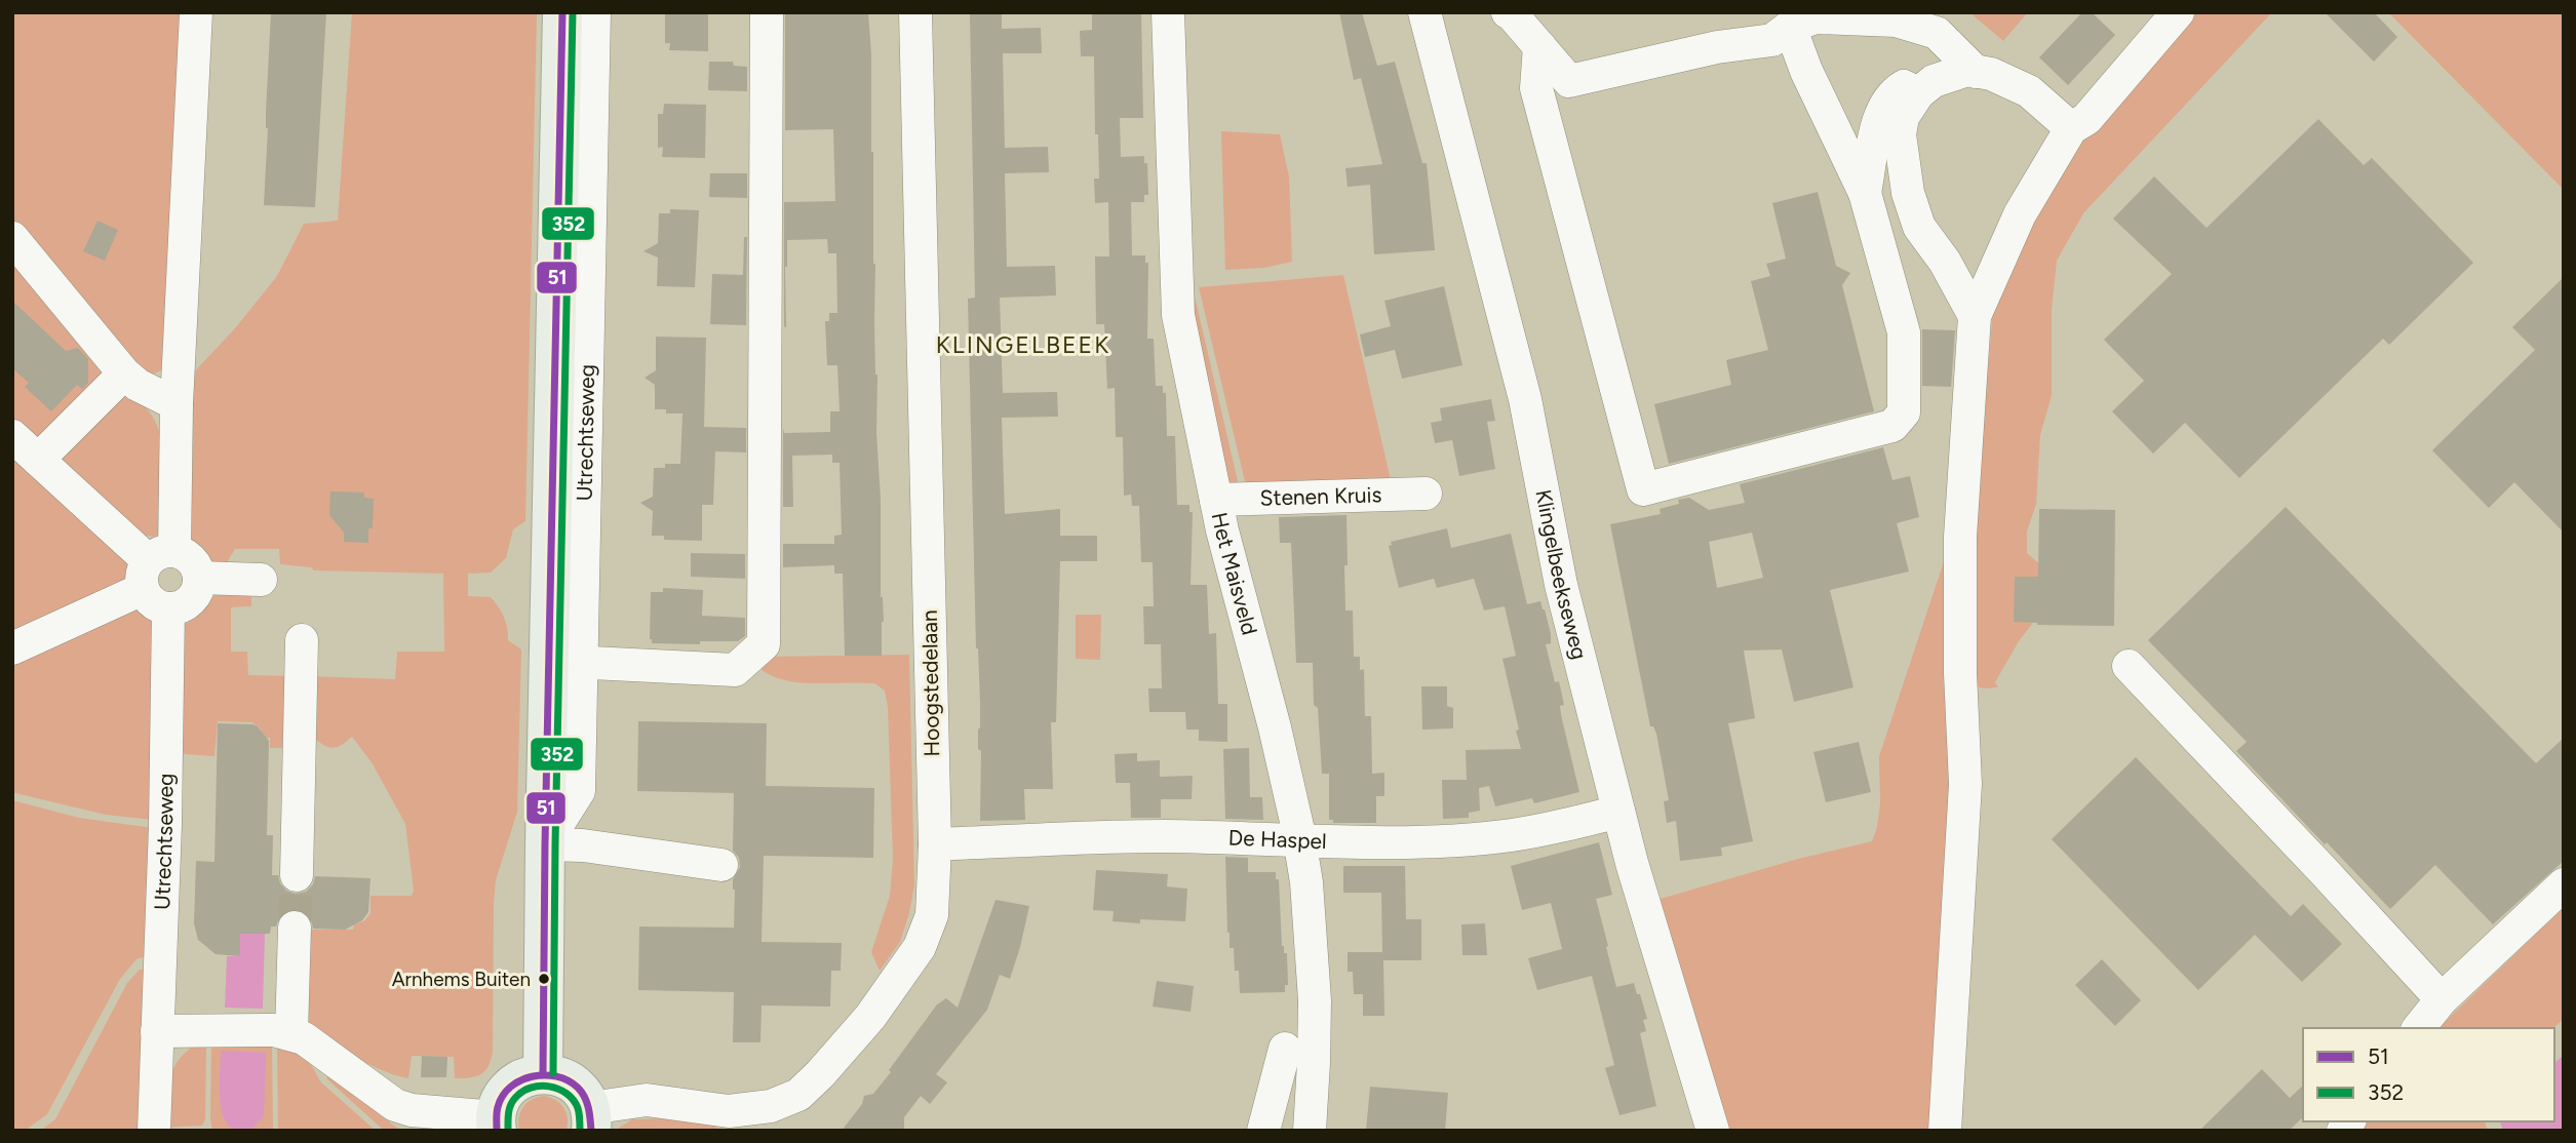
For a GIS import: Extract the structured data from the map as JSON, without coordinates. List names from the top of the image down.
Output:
{
  "streets": {
    "main road": ["Utrechtseweg"],
    "street": [
      "Stenen Kruis",
      "Het Maisveld",
      "Klingelbeekseweg",
      "Hoogstedelaan",
      "De Haspel"
    ]
  },
  "crossings": [
    ["Stenen Kruis", "Het Maisveld"],
    ["Het Maisveld", "De Haspel"],
    ["Klingelbeekseweg", "De Haspel"],
    ["Hoogstedelaan", "De Haspel"]
  ],
  "districts": ["KLINGELBEEK"],
  "places": ["Arnhems Buiten"],
  "lines": ["transit line 51", "transit line 352"],
  "legend": ["51", "352"]
}
